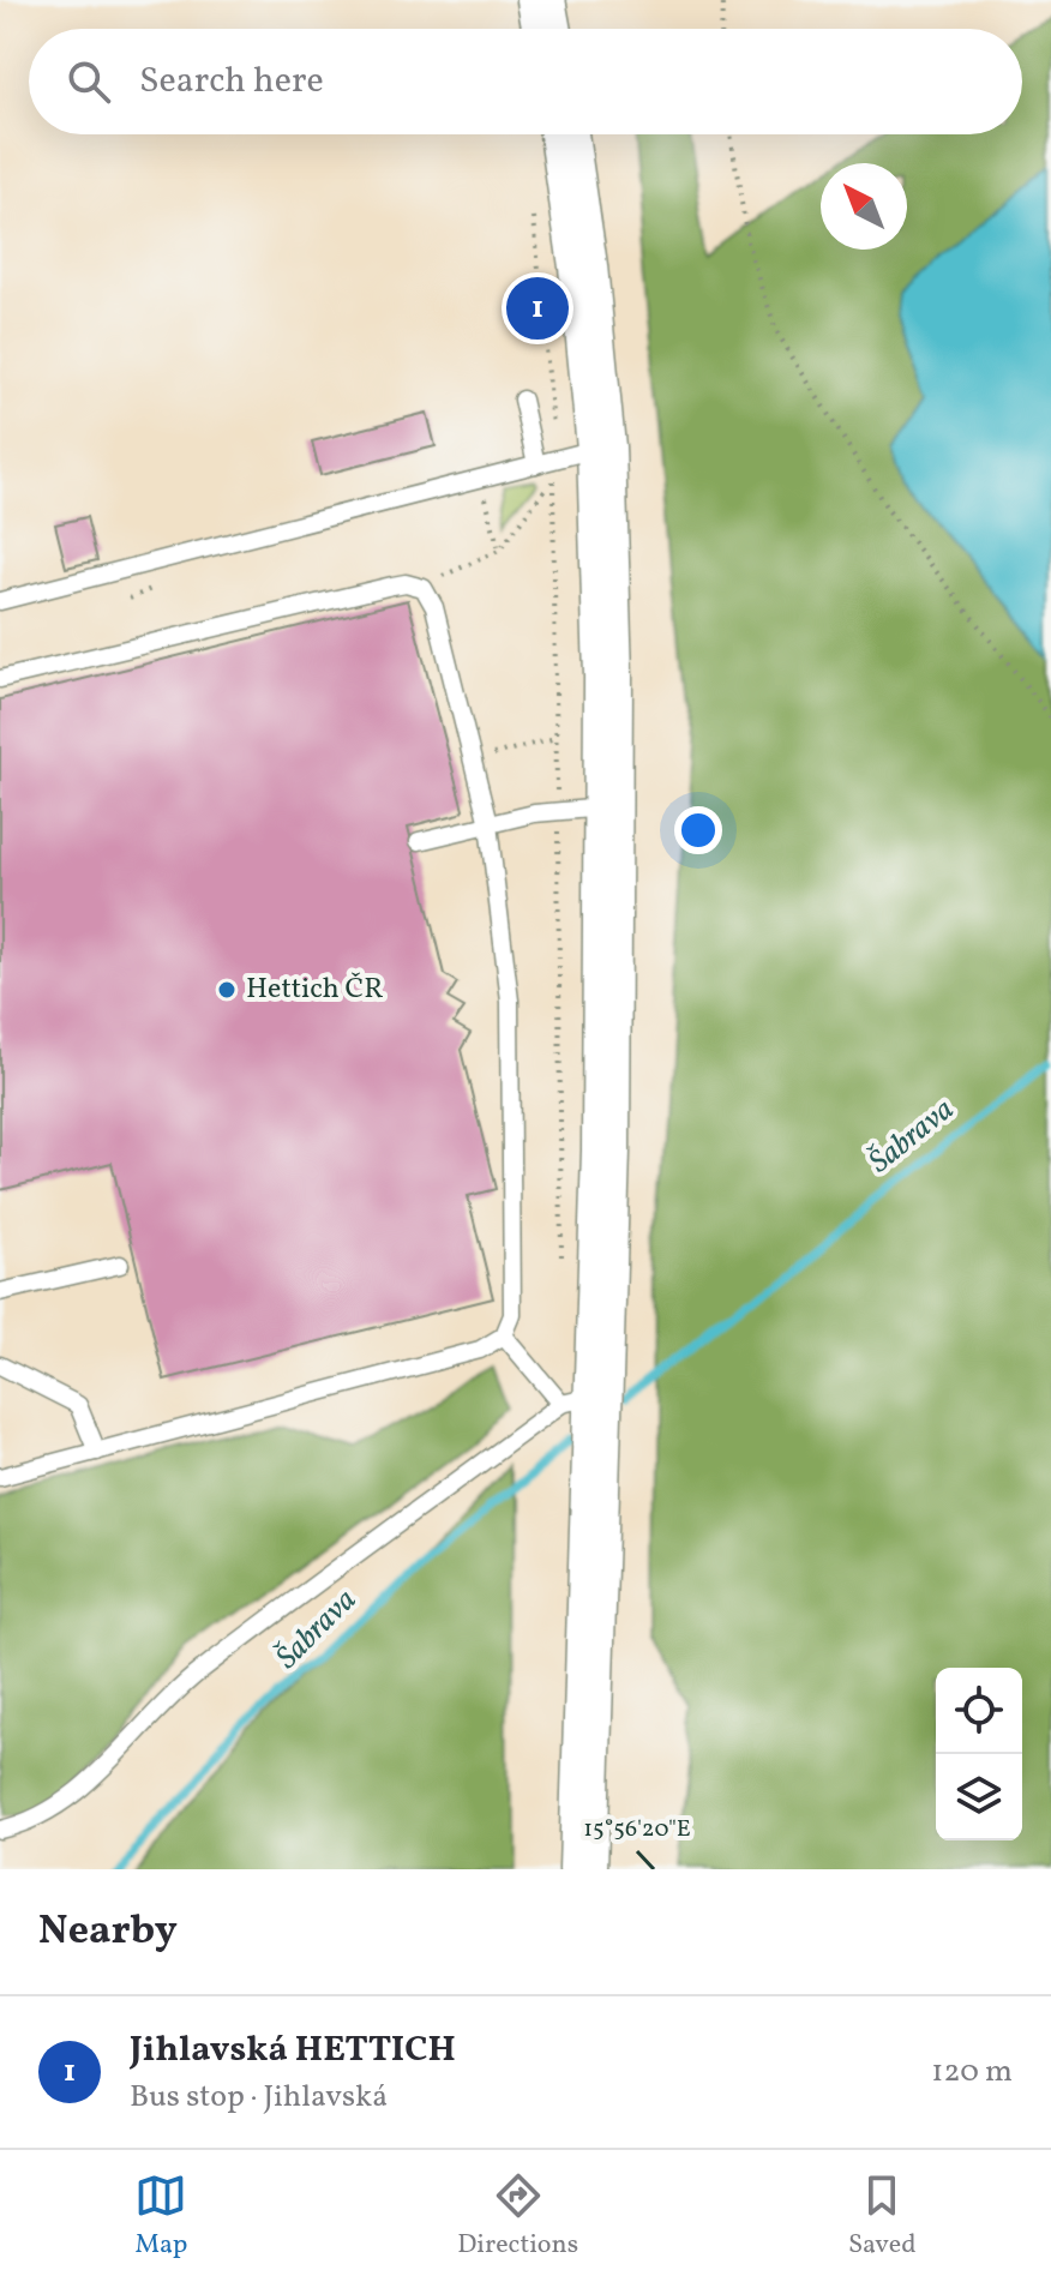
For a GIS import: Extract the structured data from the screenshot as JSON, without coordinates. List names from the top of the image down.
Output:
{
  "water": ["Šabrava"],
  "places": ["Hettich ČR"],
  "north": "top left",
  "page": {
    "search": "Search here",
    "pins": "1",
    "heading": "Nearby",
    "list": [
      {
        "mark": "1",
        "name": "Jihlavská HETTICH",
        "note": "Bus stop · Jihlavská",
        "value": "120 m"
      }
    ],
    "nav": ["Map", "Directions", "Saved"]
  },
  "coordinates": ["15°56'20\"E"]
}
